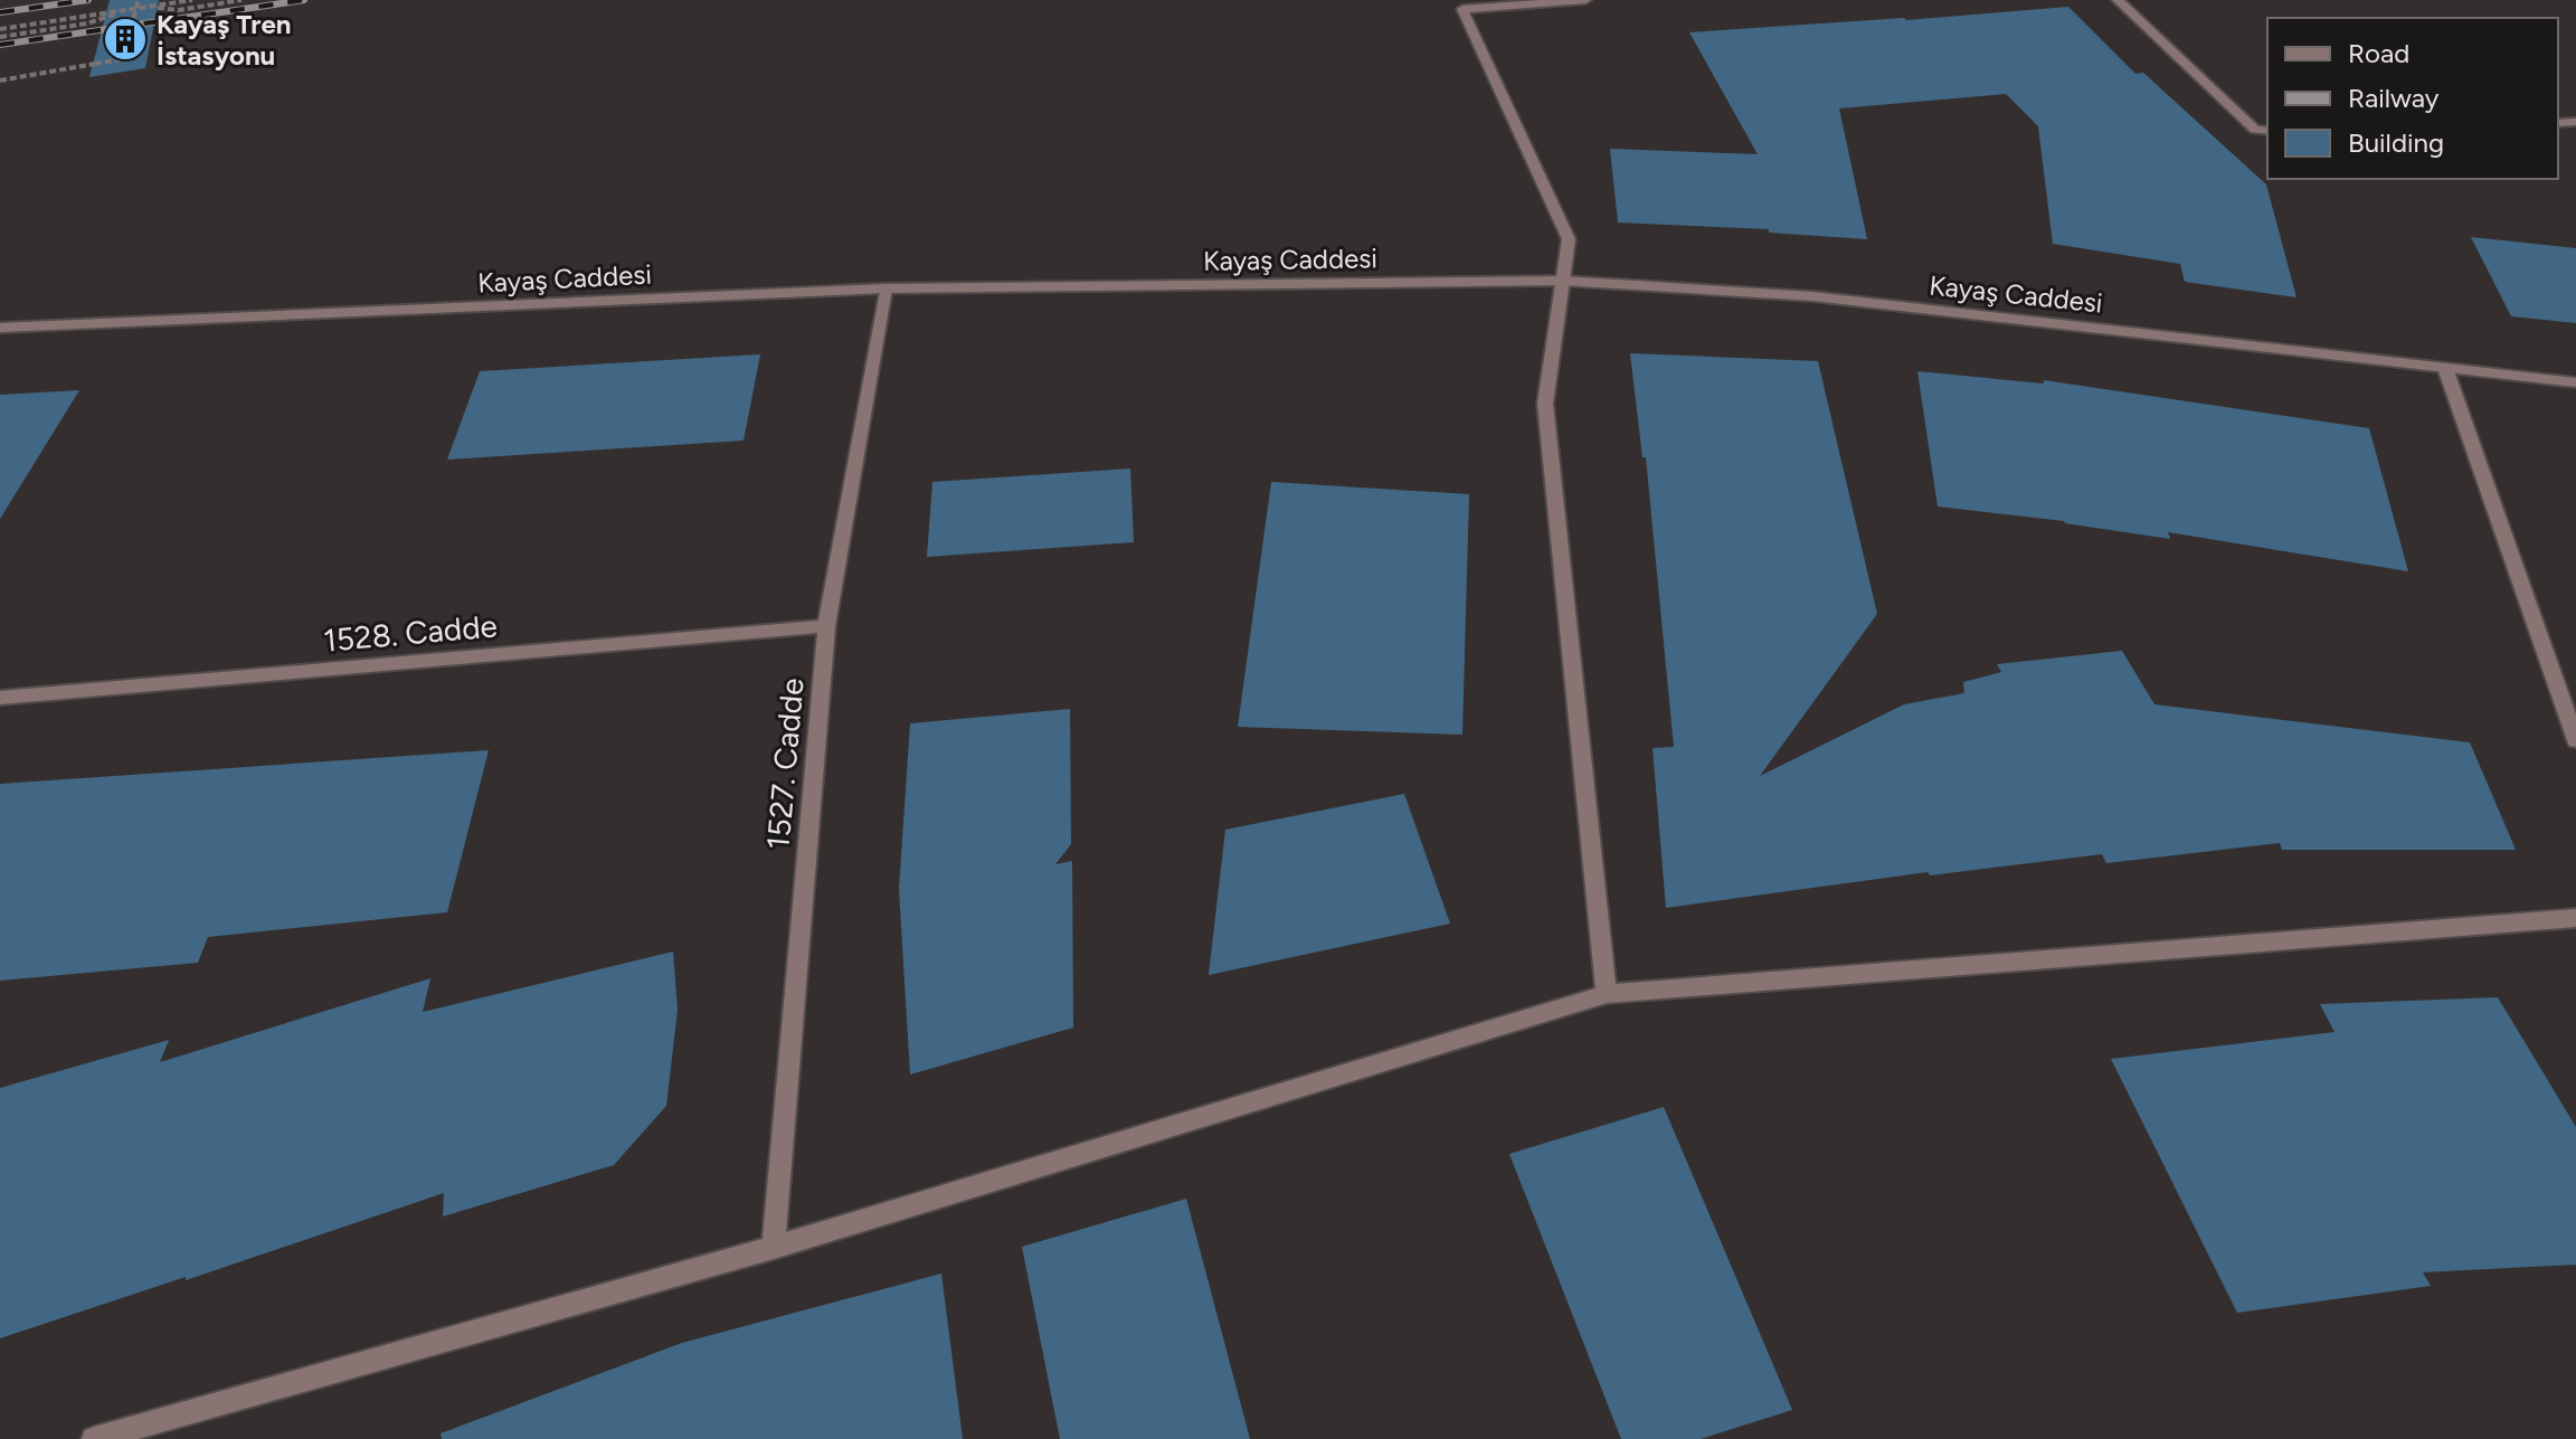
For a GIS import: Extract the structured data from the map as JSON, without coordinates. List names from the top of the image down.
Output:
{
  "streets": {
    "street": ["Kayaş Caddesi", "1528. Cadde", "1527. Cadde"]
  },
  "crossings": [
    ["Kayaş Caddesi", "1527. Cadde"],
    ["1528. Cadde", "1527. Cadde"]
  ],
  "places": {
    "building": ["Kayaş Tren İstasyonu"]
  },
  "legend": ["Road", "Railway", "Building"]
}
